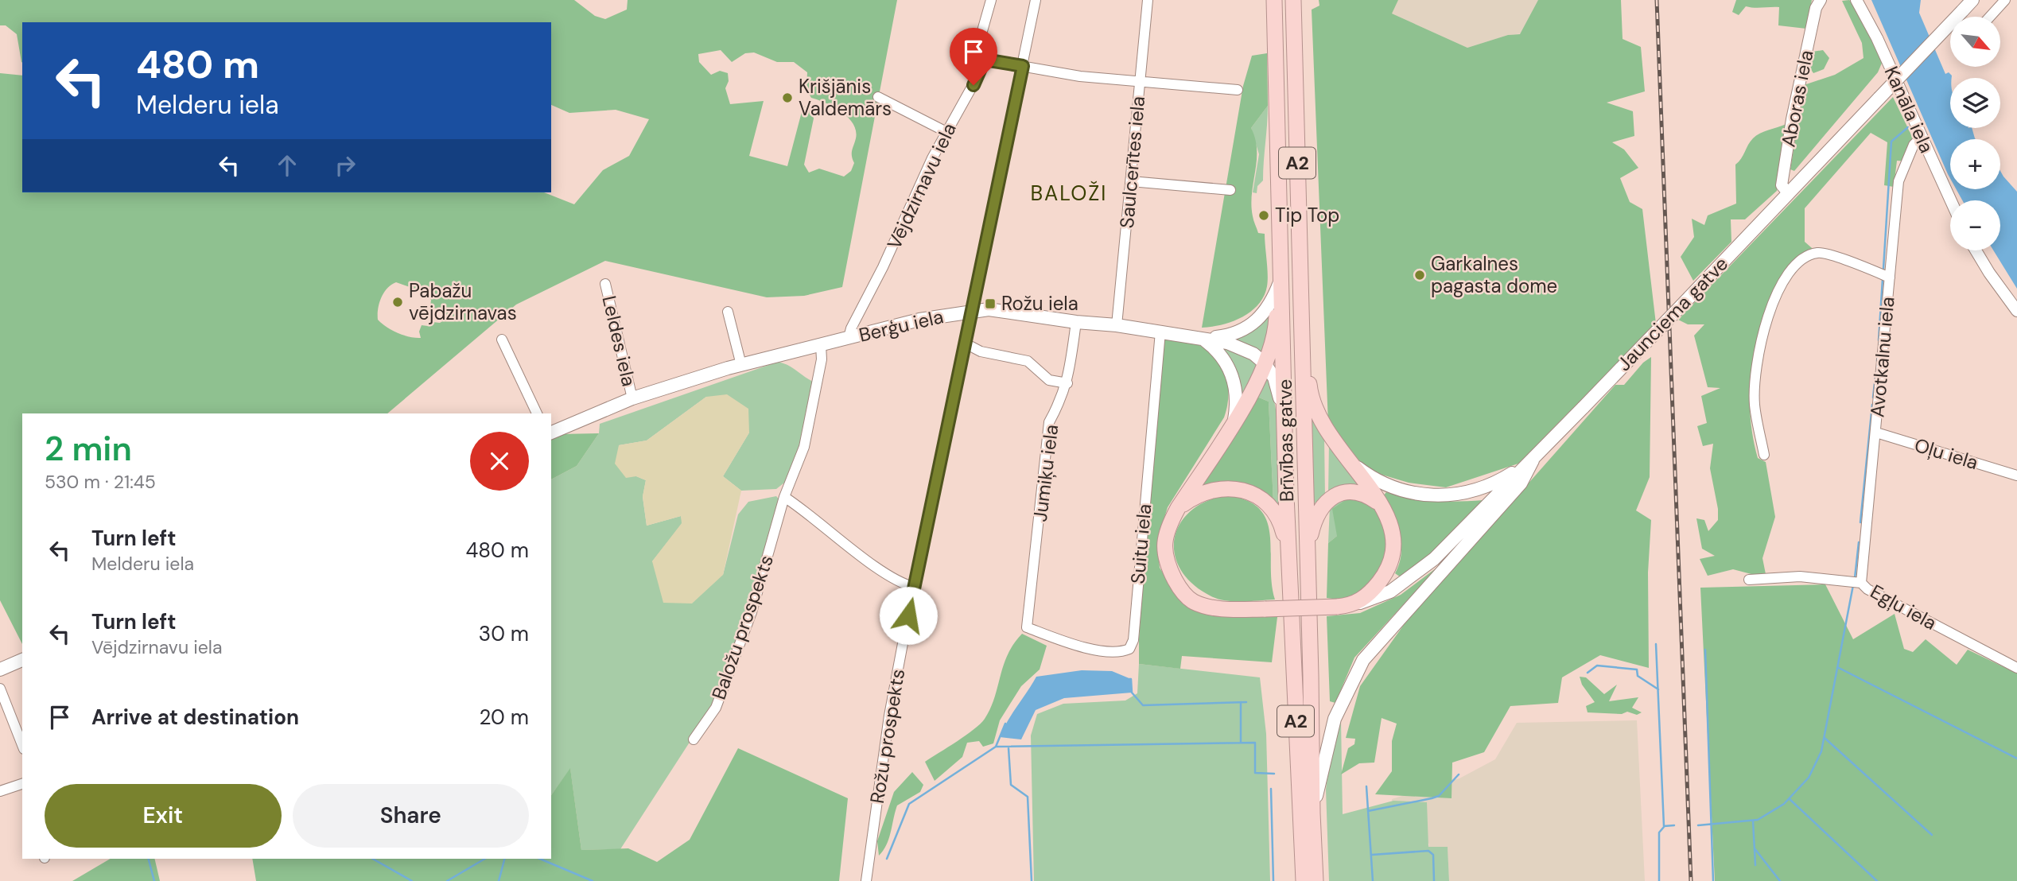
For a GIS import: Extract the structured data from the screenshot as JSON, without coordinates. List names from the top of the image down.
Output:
{
  "streets": {
    "highway": ["A2", "Brīvības gatve"],
    "main road": ["Jaunciema gatve", "Berģu iela"],
    "street": [
      "Aboras iela",
      "Kanāla iela",
      "Saulcerītes iela",
      "Vējdzirnavu iela",
      "Leldes iela",
      "Avotkalnu iela",
      "Oļu iela",
      "Jumiķu iela",
      "Suitu iela",
      "Egļu iela",
      "Baložu prospekts",
      "Rožu prospekts"
    ]
  },
  "crossings": [
    ["Aboras iela", "Jaunciema gatve"],
    ["Kanāla iela", "Avotkalnu iela"],
    ["Saulcerītes iela", "Berģu iela"],
    ["Vējdzirnavu iela", "Berģu iela"],
    ["Berģu iela", "Leldes iela"],
    ["Berģu iela", "Brīvības gatve"],
    ["Berģu iela", "Jumiķu iela"],
    ["Berģu iela", "Suitu iela"],
    ["Avotkalnu iela", "Oļu iela"],
    ["Avotkalnu iela", "Egļu iela"],
    ["Jumiķu iela", "Suitu iela"]
  ],
  "districts": ["BALOŽI"],
  "places": {
    "other": [
      "Krišjānis Valdemārs",
      "Tip Top",
      "Garkalnes pagasta dome",
      "Pabažu vējdzirnavas"
    ],
    "transit": ["Rožu iela"]
  },
  "north": "bottom right",
  "page": {
    "map_buttons": ["+", "−"],
    "turn": ["480 m", "Melderu iela"],
    "heading": ["2 min", "530 m · 21:45"],
    "list": [
      {
        "name": "Turn left",
        "note": "Melderu iela",
        "value": "480 m"
      },
      {
        "name": "Turn left",
        "note": "Vējdzirnavu iela",
        "value": "30 m"
      },
      {
        "name": "Arrive at destination",
        "value": "20 m"
      }
    ],
    "buttons": ["Exit", "Share"]
  }
}
